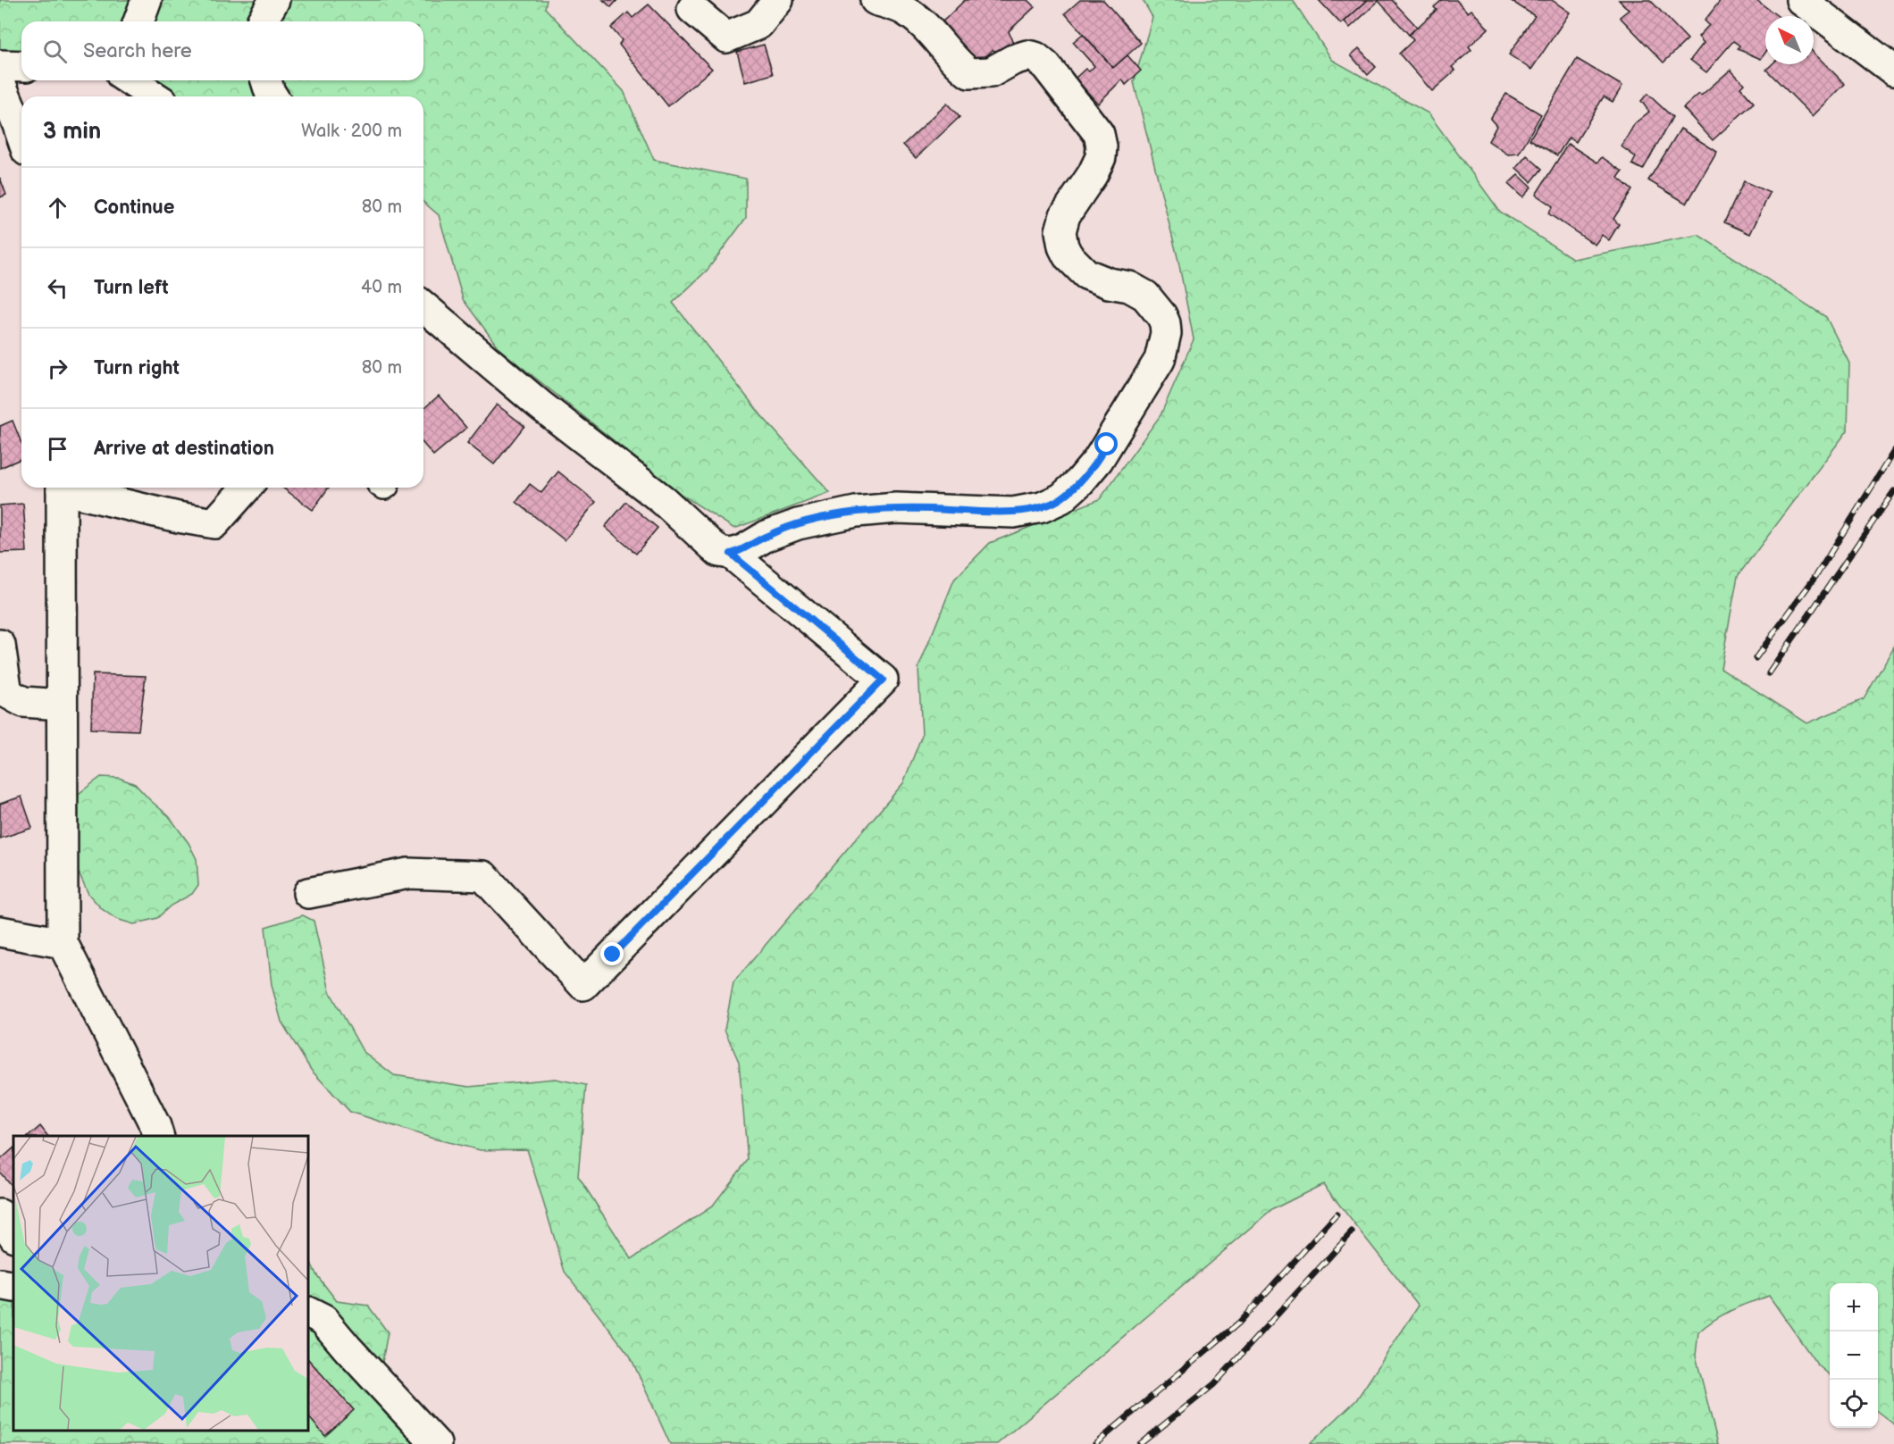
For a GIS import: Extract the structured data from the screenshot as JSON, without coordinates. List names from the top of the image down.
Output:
{
  "north": "top left",
  "page": {
    "search": "Search here",
    "heading": ["3 min", "Walk · 200 m"],
    "list": [
      ["Continue", "80 m"],
      ["Turn left", "40 m"],
      ["Turn right", "80 m"],
      "Arrive at destination"
    ],
    "map_buttons": ["+", "−"]
  }
}
